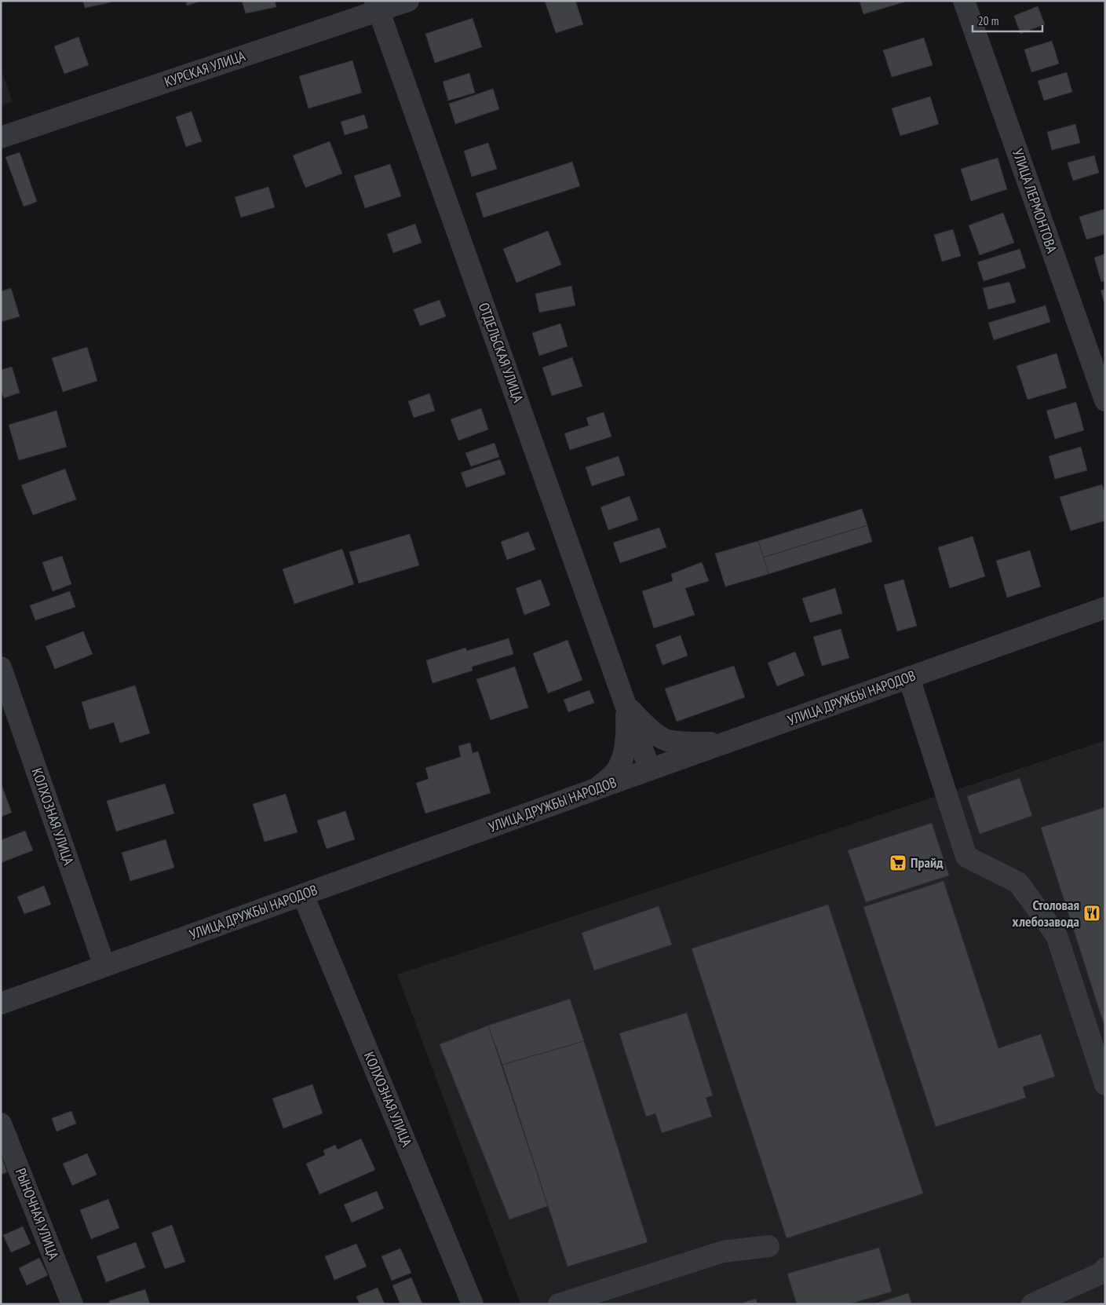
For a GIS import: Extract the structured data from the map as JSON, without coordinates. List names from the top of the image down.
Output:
{
  "streets": {
    "street": [
      "КУРСКАЯ УЛИЦА",
      "УЛИЦА ЛЕРМОНТОВА",
      "ОТДЕЛЬСКАЯ УЛИЦА",
      "УЛИЦА ДРУЖБЫ НАРОДОВ",
      "КОЛХОЗНАЯ УЛИЦА",
      "РЫНОЧНАЯ УЛИЦА"
    ]
  },
  "crossings": [
    ["КУРСКАЯ УЛИЦА", "ОТДЕЛЬСКАЯ УЛИЦА"],
    ["ОТДЕЛЬСКАЯ УЛИЦА", "УЛИЦА ДРУЖБЫ НАРОДОВ"],
    ["УЛИЦА ДРУЖБЫ НАРОДОВ", "КОЛХОЗНАЯ УЛИЦА"]
  ],
  "places": {
    "supermarket": ["Прайд"],
    "restaurant": ["Столовая хлебозавода"]
  },
  "scale_bar": "20 m"
}
